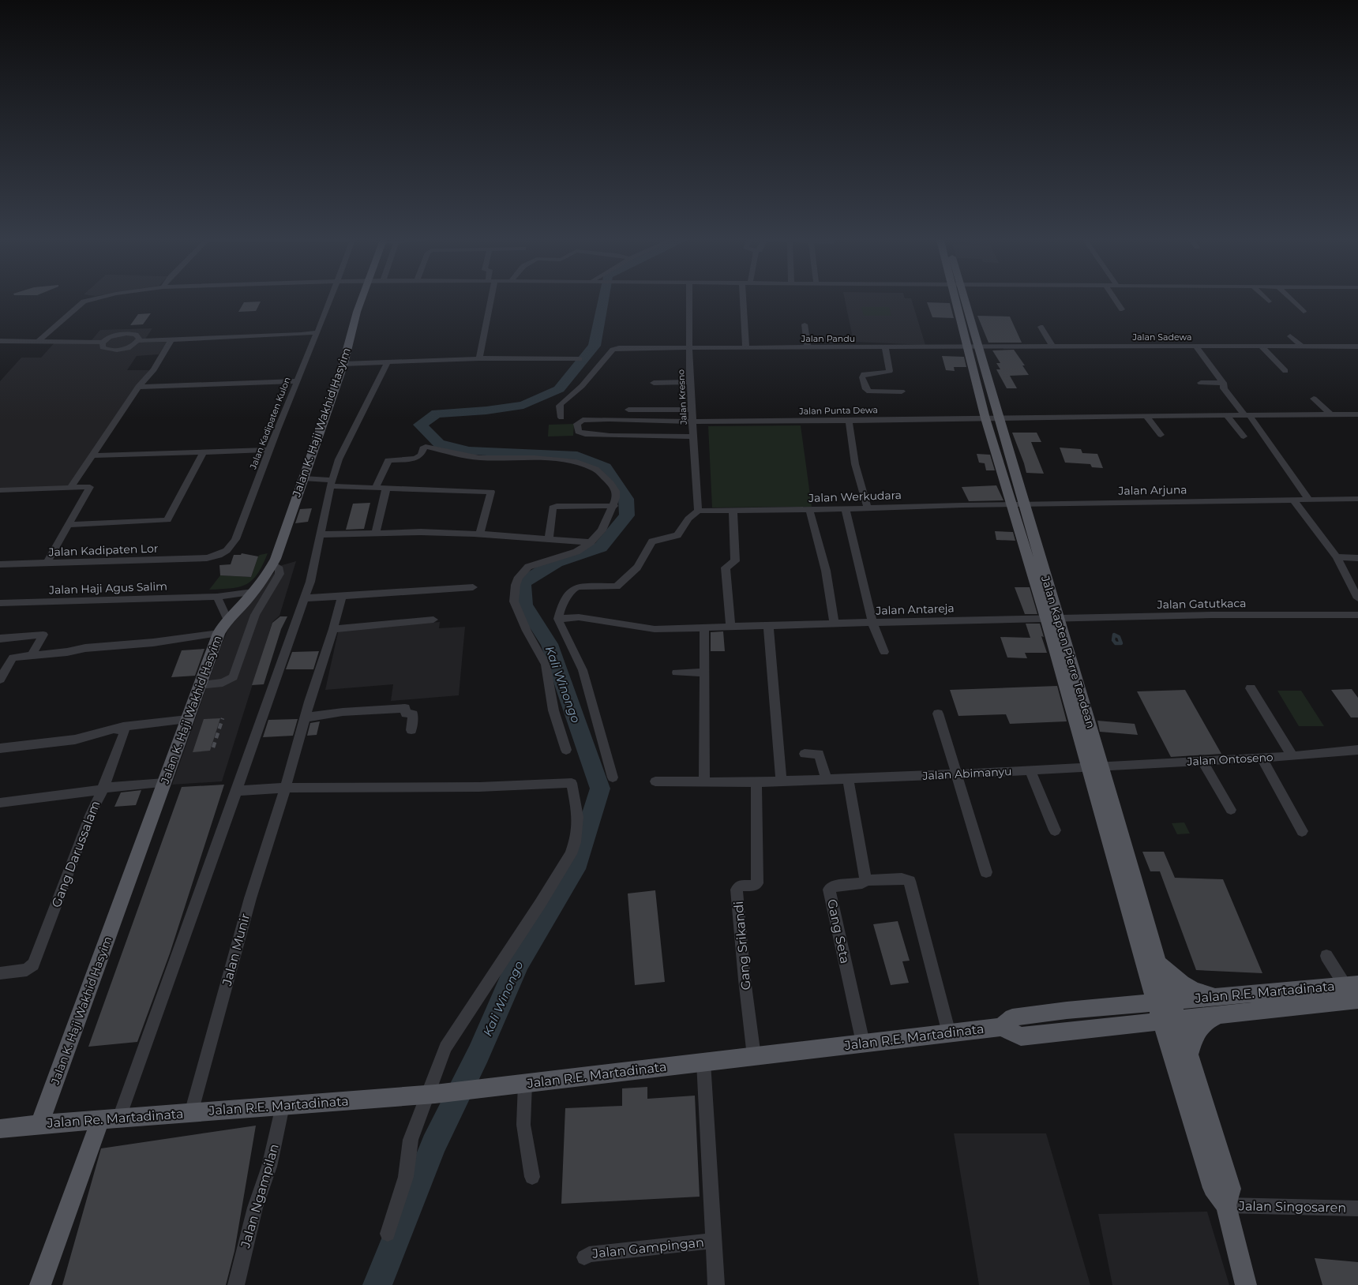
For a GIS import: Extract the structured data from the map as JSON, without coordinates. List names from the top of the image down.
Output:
{
  "streets": {
    "main road": [
      "Jalan K. Haji Wakhid Hasyim",
      "Jalan Kapten Pierre Tendean",
      "Jalan R.E. Martadinata",
      "Jalan Re. Martadinata"
    ],
    "street": [
      "Jalan Sadewa",
      "Jalan Pandu",
      "Jalan Kresno",
      "Jalan Punta Dewa",
      "Jalan Kadipaten Kulon",
      "Jalan Arjuna",
      "Jalan Werkudara",
      "Jalan Kadipaten Lor",
      "Jalan Haji Agus Salim",
      "Jalan Gatutkaca",
      "Jalan Antareja",
      "Jalan Ontoseno",
      "Jalan Abimanyu",
      "Gang Darussalam",
      "Gang Seta",
      "Gang Srikandi",
      "Jalan Munir",
      "Jalan Ngampilan",
      "Jalan Singosaren",
      "Jalan Gampingan"
    ]
  },
  "crossings": [
    ["Jalan Sadewa", "Jalan Pandu"],
    ["Jalan Sadewa", "Jalan Kapten Pierre Tendean"],
    ["Jalan Pandu", "Jalan Kresno"],
    ["Jalan Pandu", "Jalan Kapten Pierre Tendean"],
    ["Jalan Kresno", "Jalan Punta Dewa"],
    ["Jalan Kresno", "Jalan Werkudara"],
    ["Jalan Punta Dewa", "Jalan Kapten Pierre Tendean"],
    ["Jalan K. Haji Wakhid Hasyim", "Jalan Haji Agus Salim"],
    ["Jalan K. Haji Wakhid Hasyim", "Jalan Re. Martadinata"],
    ["Jalan Kadipaten Kulon", "Jalan Kadipaten Lor"],
    ["Jalan Arjuna", "Jalan Werkudara"],
    ["Jalan Arjuna", "Jalan Kapten Pierre Tendean"],
    ["Jalan Werkudara", "Jalan Kapten Pierre Tendean"],
    ["Jalan Gatutkaca", "Jalan Antareja"],
    ["Jalan Gatutkaca", "Jalan Kapten Pierre Tendean"],
    ["Jalan Antareja", "Jalan Kapten Pierre Tendean"],
    ["Jalan Kapten Pierre Tendean", "Jalan Ontoseno"],
    ["Jalan Kapten Pierre Tendean", "Jalan Abimanyu"],
    ["Jalan Kapten Pierre Tendean", "Jalan R.E. Martadinata"],
    ["Jalan Ontoseno", "Jalan Abimanyu"],
    ["Jalan Abimanyu", "Gang Srikandi"],
    ["Gang Seta", "Jalan R.E. Martadinata"],
    ["Gang Srikandi", "Jalan R.E. Martadinata"],
    ["Jalan Munir", "Jalan R.E. Martadinata"],
    ["Jalan Munir", "Jalan Re. Martadinata"],
    ["Jalan R.E. Martadinata", "Jalan Re. Martadinata"],
    ["Jalan R.E. Martadinata", "Jalan Ngampilan"]
  ],
  "water": ["Kali Winongo"]
}
